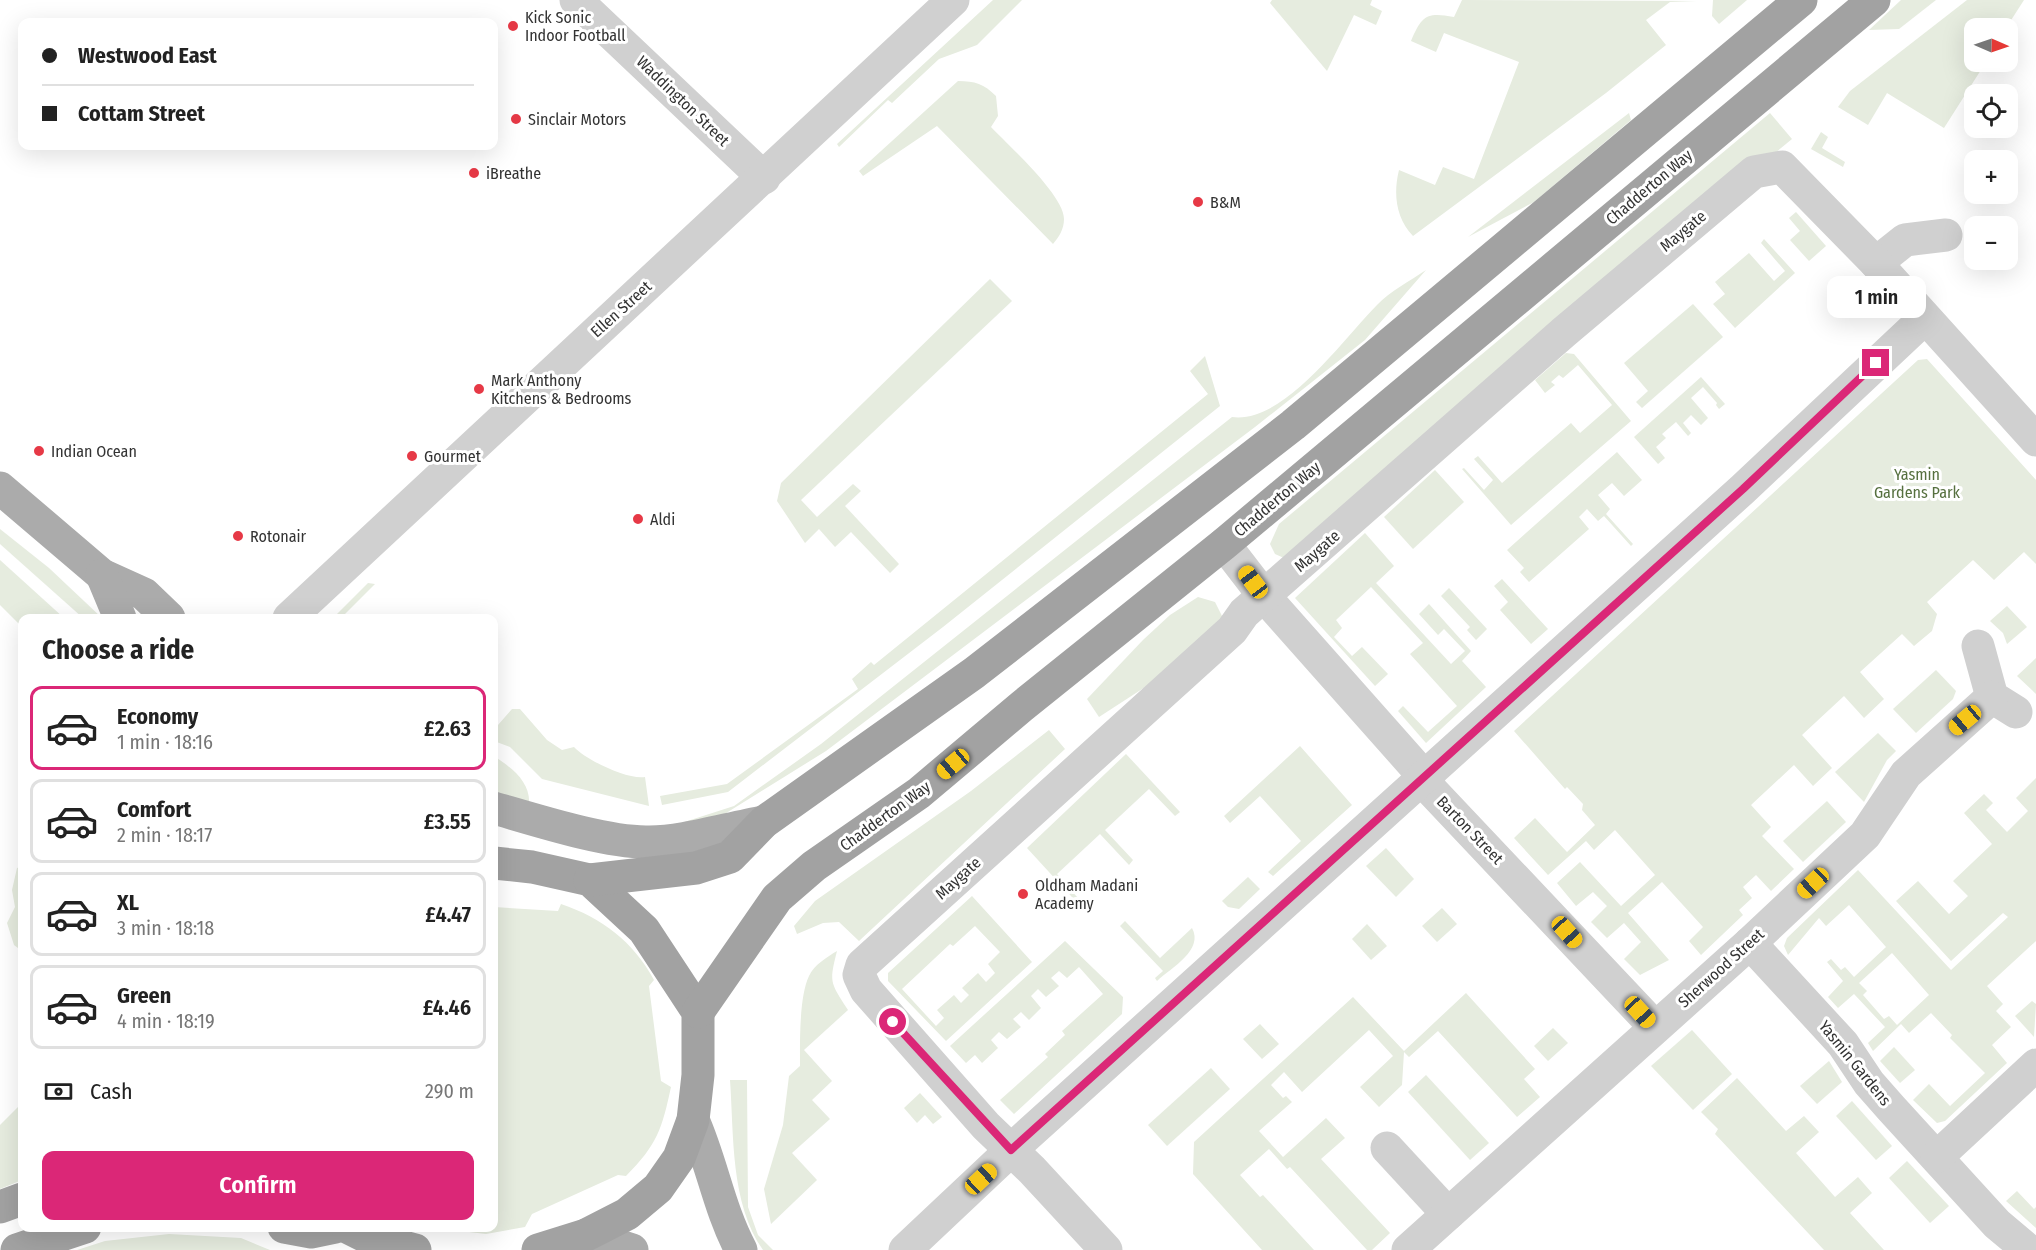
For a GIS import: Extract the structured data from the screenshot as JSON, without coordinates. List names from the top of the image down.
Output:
{
  "streets": {
    "highway": ["Chadderton Way"],
    "street": [
      "Waddington Street",
      "Maygate",
      "Ellen Street",
      "Barton Street",
      "Sherwood Street",
      "Yasmin Gardens"
    ]
  },
  "crossings": [
    ["Waddington Street", "Ellen Street"],
    ["Chadderton Way", "Barton Street"],
    ["Maygate", "Barton Street"],
    ["Barton Street", "Sherwood Street"],
    ["Sherwood Street", "Yasmin Gardens"]
  ],
  "parks": ["Yasmin Gardens Park"],
  "places": [
    "Kick Sonic Indoor Football",
    "Sinclair Motors",
    "iBreathe",
    "B&M",
    "Mark Anthony Kitchens & Bedrooms",
    "Indian Ocean",
    "Gourmet",
    "Aldi",
    "Rotonair",
    "Oldham Madani Academy"
  ],
  "north": "right",
  "page": {
    "map_buttons": ["+", "−"],
    "banner": ["Westwood East", "Cottam Street"],
    "bubble": "1 min",
    "heading": "Choose a ride",
    "list": [
      {
        "name": "Economy",
        "note": "1 min · 18:16",
        "value": "£2.63"
      },
      {
        "name": "Comfort",
        "note": "2 min · 18:17",
        "value": "£3.55"
      },
      {
        "name": "XL",
        "note": "3 min · 18:18",
        "value": "£4.47"
      },
      {
        "name": "Green",
        "note": "4 min · 18:19",
        "value": "£4.46"
      }
    ],
    "pay": ["Cash", "290 m"],
    "buttons": "Confirm"
  }
}
